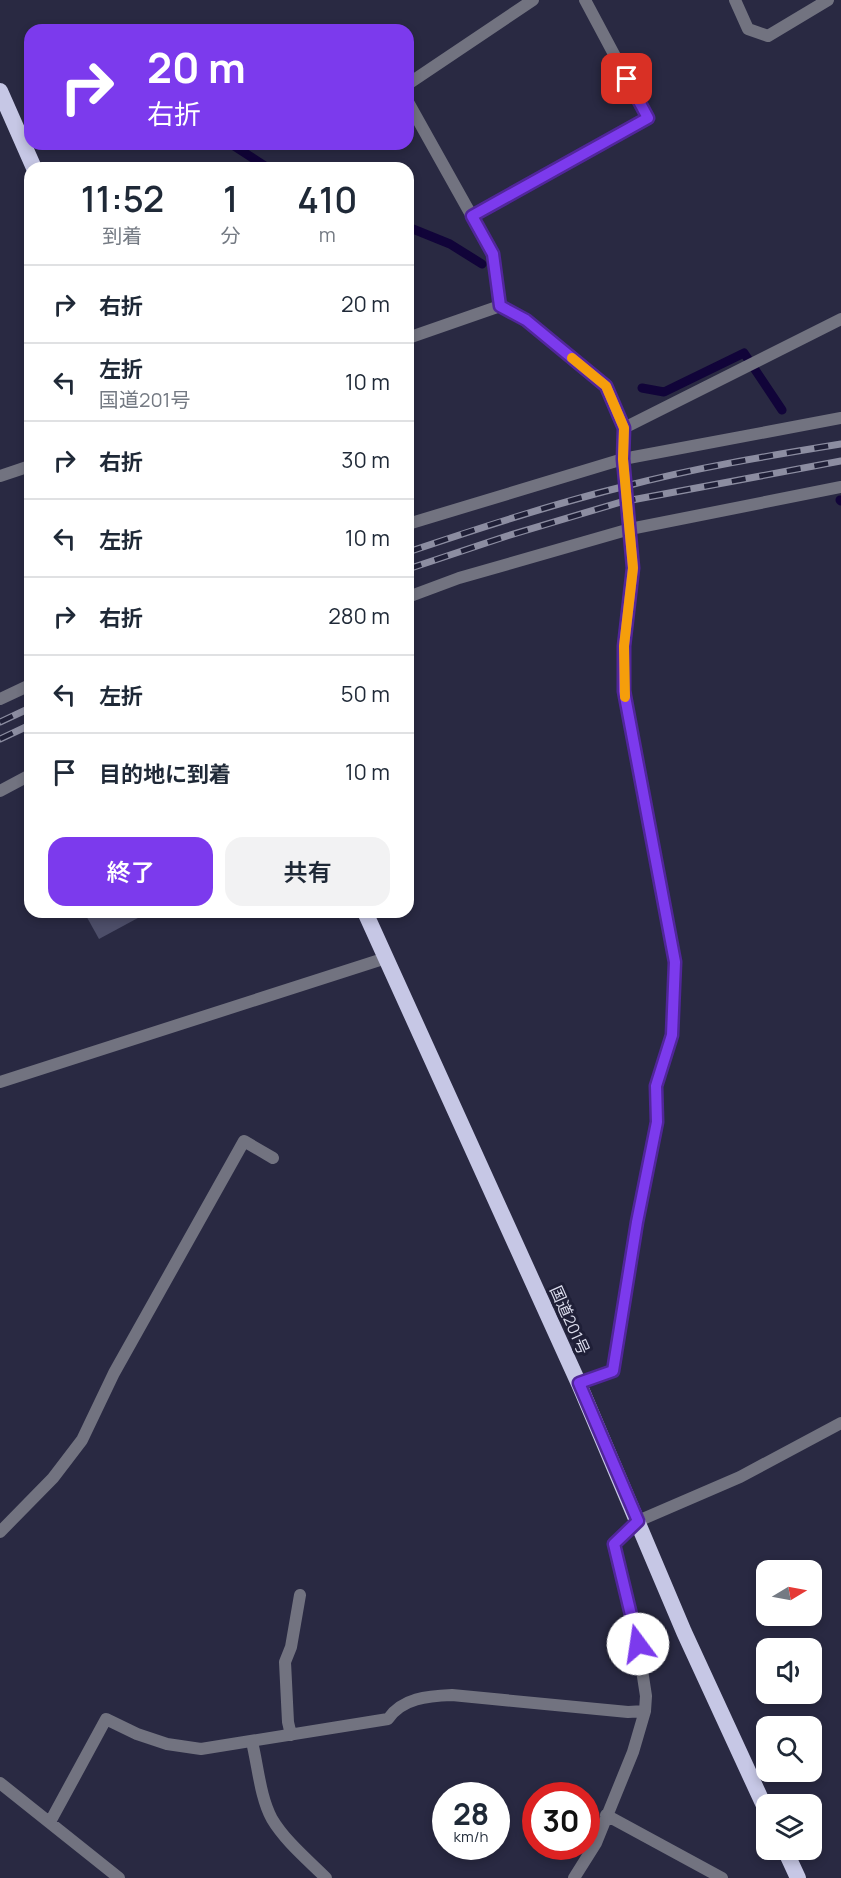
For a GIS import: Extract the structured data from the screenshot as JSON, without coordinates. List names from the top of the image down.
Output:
{
  "streets": {
    "highway": ["国道201号"]
  },
  "north": "right",
  "page": {
    "turn": ["20 m", "右折"],
    "eta": [
      "11:52",
      "到着",
      "1",
      "分",
      "410",
      "m"
    ],
    "list": [
      {
        "name": "右折",
        "value": "20 m"
      },
      {
        "name": "左折",
        "note": "国道201号",
        "value": "10 m"
      },
      {
        "name": "右折",
        "value": "30 m"
      },
      {
        "name": "左折",
        "value": "10 m"
      },
      {
        "name": "右折",
        "value": "280 m"
      },
      {
        "name": "左折",
        "value": "50 m"
      },
      {
        "name": "目的地に到着",
        "value": "10 m"
      }
    ],
    "buttons": ["終了", "共有"],
    "speed": "28 km/h",
    "limit": "30"
  }
}
